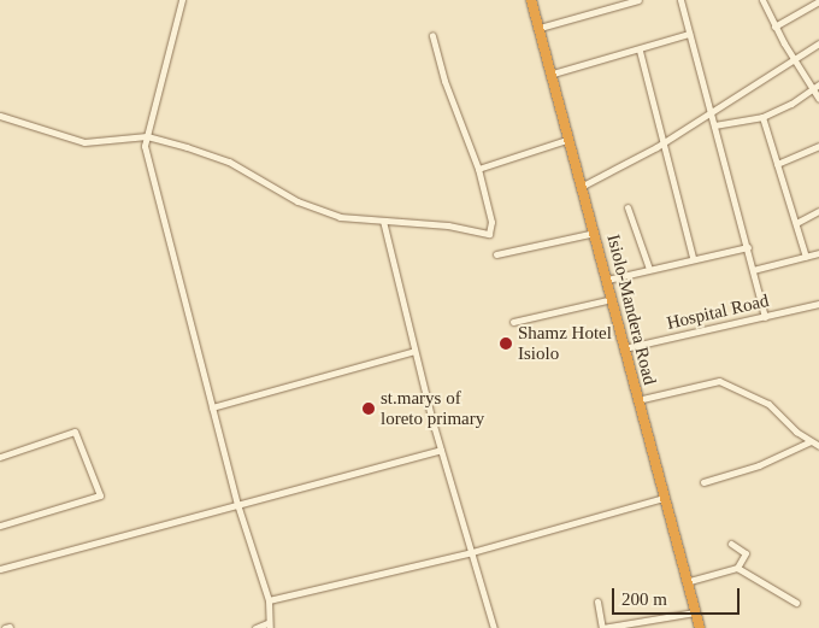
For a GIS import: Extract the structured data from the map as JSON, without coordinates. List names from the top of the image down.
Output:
{
  "streets": {
    "highway": ["Isiolo-Mandera Road"],
    "street": ["Hospital Road"]
  },
  "crossings": [
    ["Isiolo-Mandera Road", "Hospital Road"]
  ],
  "places": ["Shamz Hotel Isiolo", "st.marys of loreto primary"],
  "scale_bar": "200 m"
}
